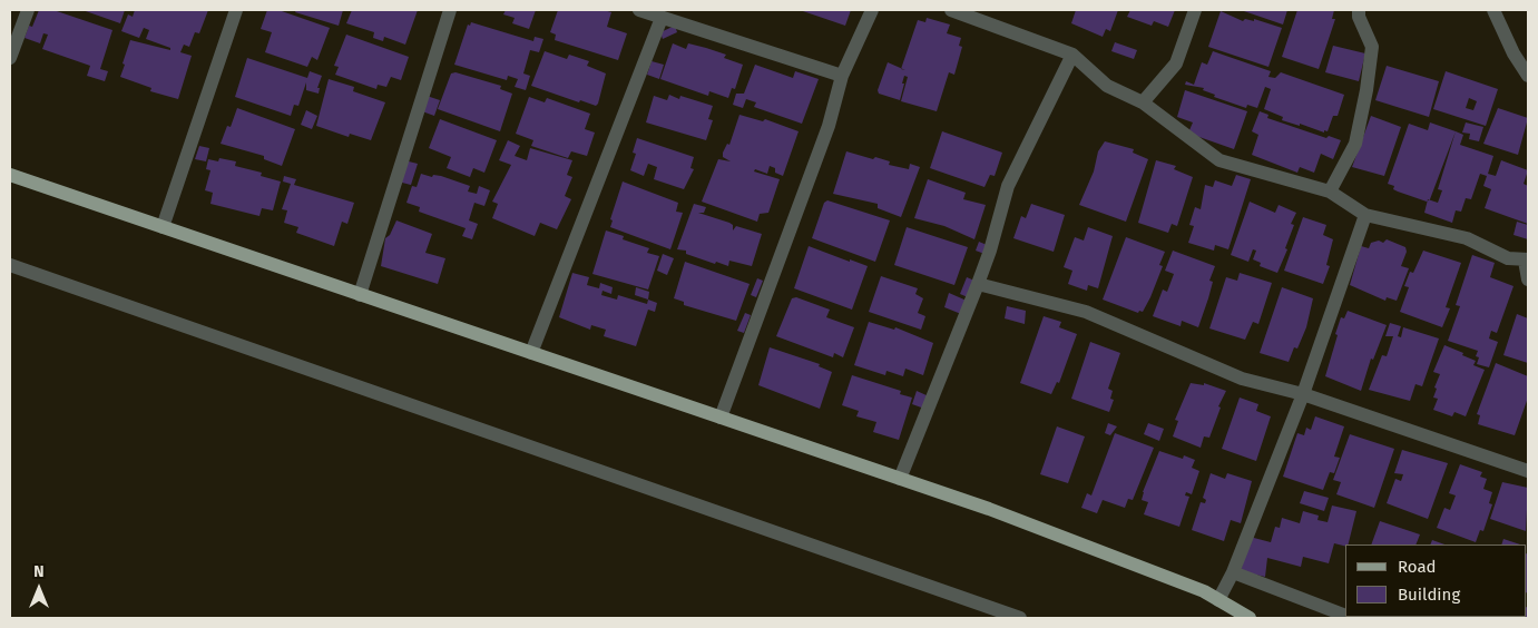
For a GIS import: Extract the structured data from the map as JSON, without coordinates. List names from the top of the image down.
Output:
{
  "legend": ["Road", "Building"],
  "north": "top"
}
